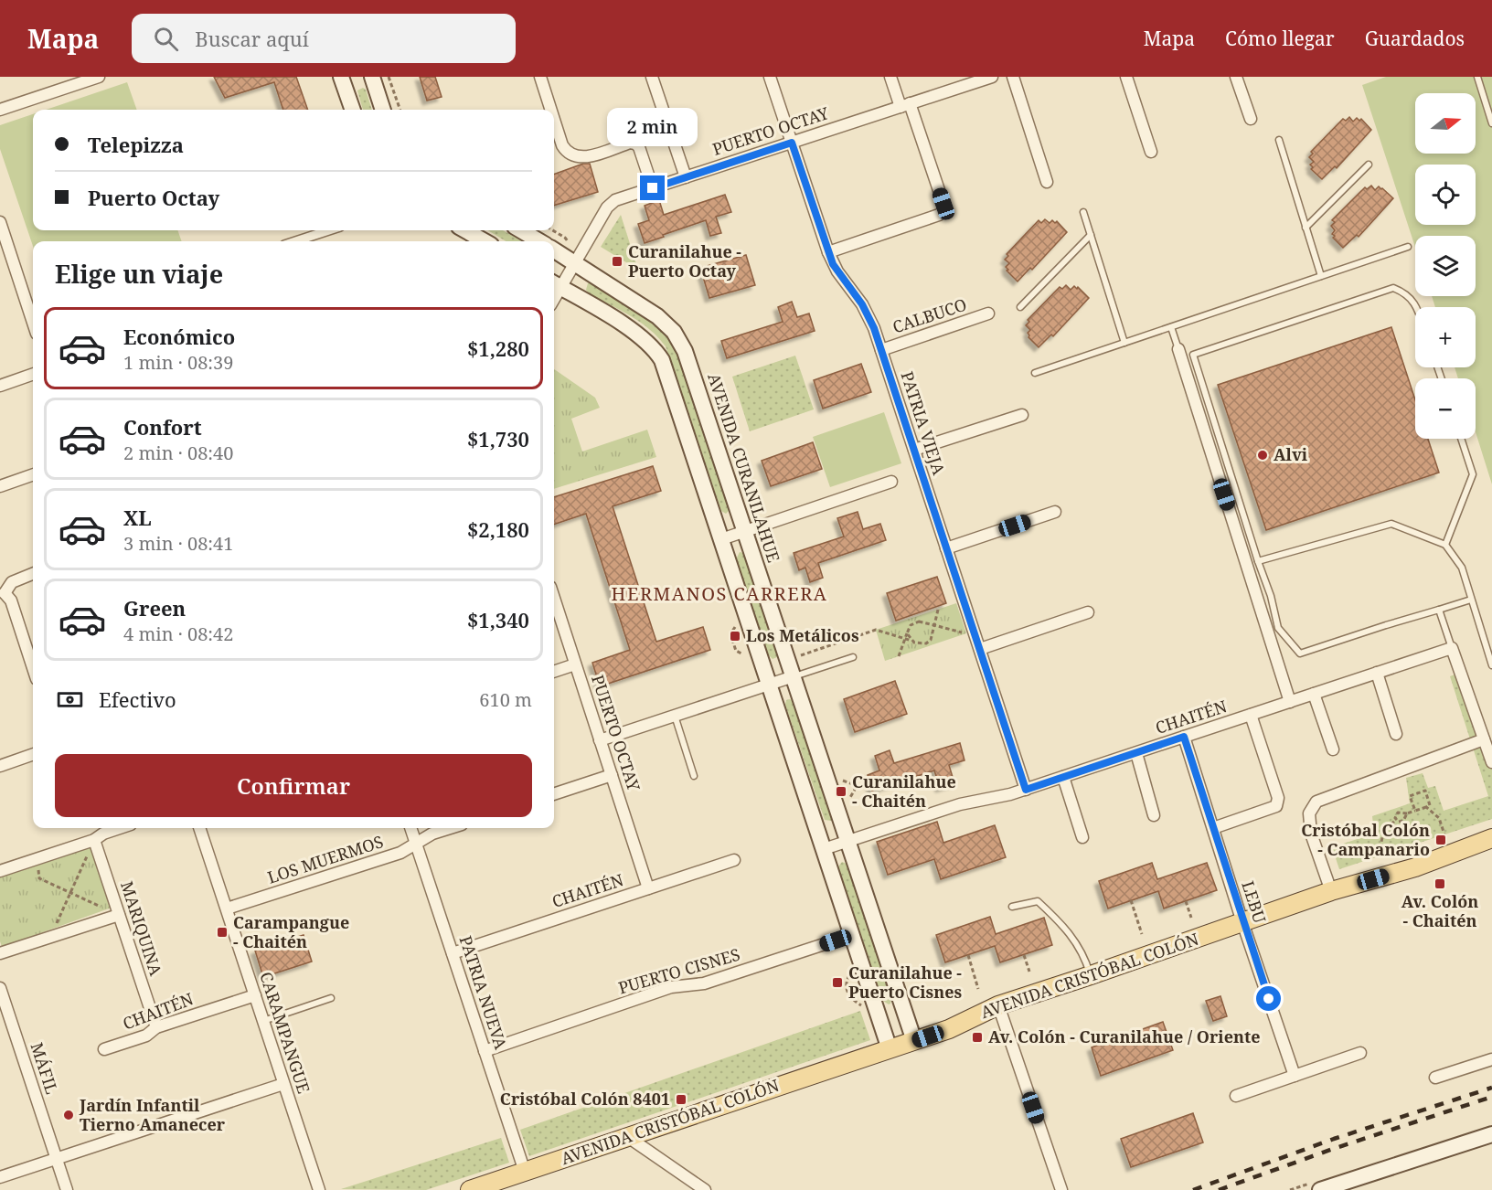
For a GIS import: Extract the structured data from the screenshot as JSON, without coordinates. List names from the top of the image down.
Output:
{
  "streets": {
    "main road": ["AVENIDA CURANILAHUE", "AVENIDA CRISTÓBAL COLÓN"],
    "street": [
      "PUERTO OCTAY",
      "CALBUCO",
      "PATRIA VIEJA",
      "CHAITÉN",
      "LOS MUERMOS",
      "LEBU",
      "MARIQUINA",
      "PUERTO CISNES",
      "PATRIA NUEVA",
      "CARAMPANGUE",
      "MÁFIL"
    ]
  },
  "crossings": [
    ["PUERTO OCTAY", "PATRIA VIEJA"],
    ["PUERTO OCTAY", "AVENIDA CURANILAHUE"],
    ["PUERTO OCTAY", "CHAITÉN"],
    ["CALBUCO", "PATRIA VIEJA"],
    ["PATRIA VIEJA", "CHAITÉN"],
    ["AVENIDA CURANILAHUE", "CHAITÉN"],
    ["AVENIDA CURANILAHUE", "AVENIDA CRISTÓBAL COLÓN"],
    ["CHAITÉN", "LEBU"],
    ["CHAITÉN", "MARIQUINA"],
    ["CHAITÉN", "PATRIA NUEVA"],
    ["CHAITÉN", "CARAMPANGUE"],
    ["LOS MUERMOS", "PATRIA NUEVA"],
    ["LOS MUERMOS", "CARAMPANGUE"],
    ["LEBU", "AVENIDA CRISTÓBAL COLÓN"],
    ["PUERTO CISNES", "PATRIA NUEVA"],
    ["AVENIDA CRISTÓBAL COLÓN", "PATRIA NUEVA"]
  ],
  "districts": ["HERMANOS CARRERA"],
  "places": {
    "transit": [
      "Curanilahue - Puerto Octay",
      "Los Metálicos",
      "Curanilahue - Chaitén",
      "Cristóbal Colón - Campanario",
      "Av. Colón - Chaitén",
      "Carampangue - Chaitén",
      "Curanilahue - Puerto Cisnes",
      "Av. Colón - Curanilahue / Oriente",
      "Cristóbal Colón 8401"
    ],
    "other": ["Alvi", "Jardín Infantil Tierno Amanecer"]
  },
  "north": "right",
  "page": {
    "header": "Mapa",
    "search": "Buscar aquí",
    "nav": ["Mapa", "Cómo llegar", "Guardados"],
    "map_buttons": ["+", "−"],
    "bubble": "2 min",
    "banner": ["Telepizza", "Puerto Octay"],
    "heading": "Elige un viaje",
    "list": [
      {
        "name": "Económico",
        "note": "1 min · 08:39",
        "value": "$1,280"
      },
      {
        "name": "Confort",
        "note": "2 min · 08:40",
        "value": "$1,730"
      },
      {
        "name": "XL",
        "note": "3 min · 08:41",
        "value": "$2,180"
      },
      {
        "name": "Green",
        "note": "4 min · 08:42",
        "value": "$1,340"
      }
    ],
    "pay": ["Efectivo", "610 m"],
    "buttons": "Confirmar"
  }
}
